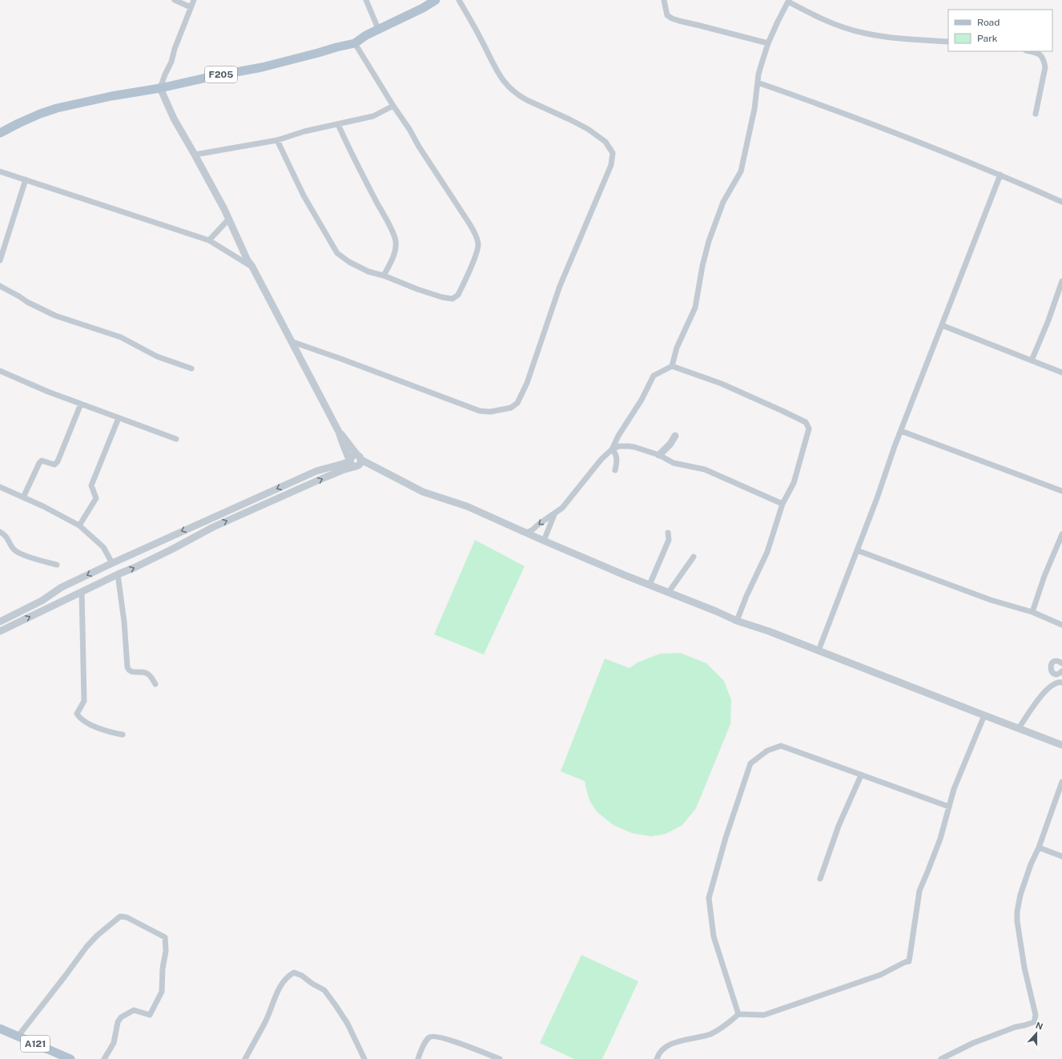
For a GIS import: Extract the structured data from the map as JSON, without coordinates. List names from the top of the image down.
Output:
{
  "streets": {
    "main road": ["F205", "A121"]
  },
  "legend": ["Road", "Park"],
  "north": "top"
}
